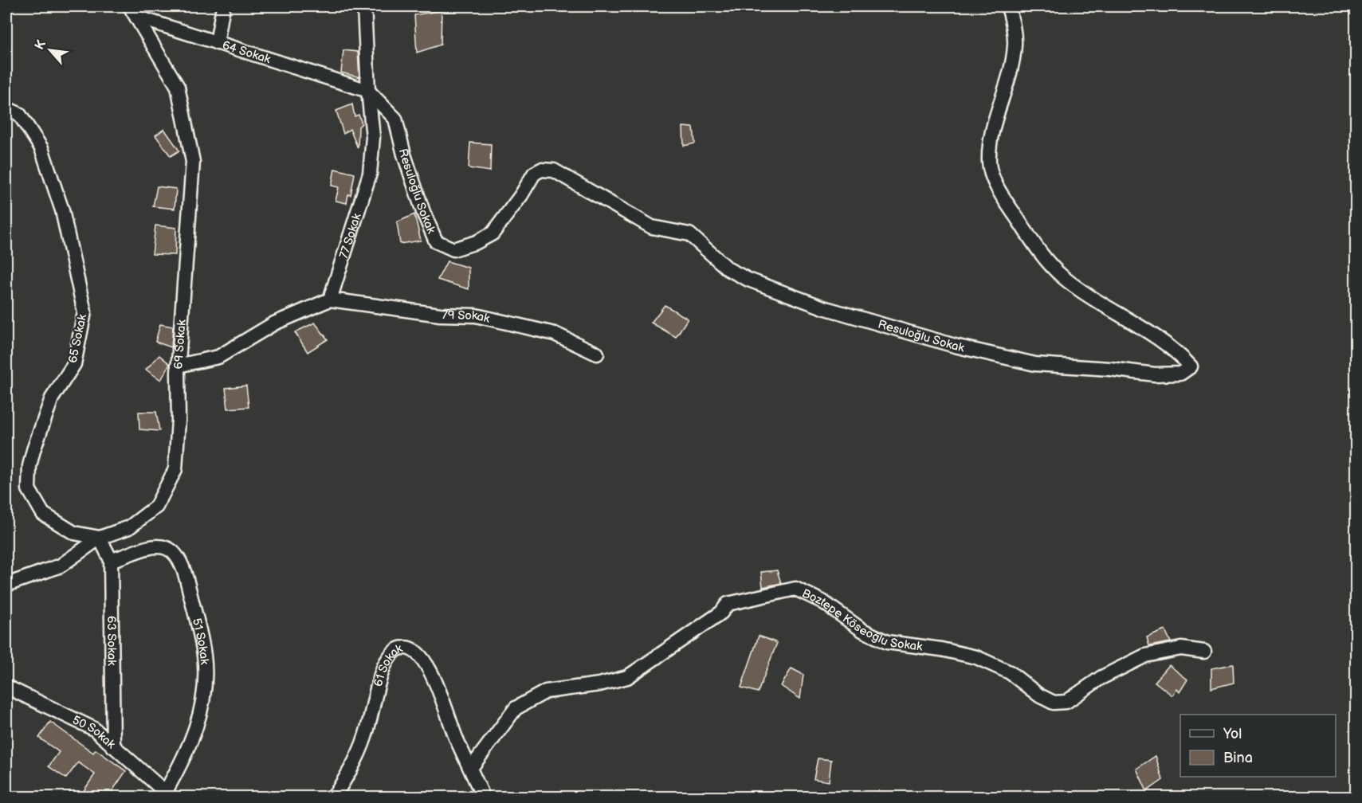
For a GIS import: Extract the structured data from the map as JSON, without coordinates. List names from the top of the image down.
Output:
{
  "streets": {
    "street": [
      "64 Sokak",
      "Resuloğlu Sokak",
      "77 Sokak",
      "79 Sokak",
      "65 Sokak",
      "69 Sokak",
      "Boztepe Köseoğlu Sokak",
      "63 Sokak",
      "51 Sokak",
      "61 Sokak",
      "50 Sokak"
    ]
  },
  "crossings": [
    ["64 Sokak", "Resuloğlu Sokak"],
    ["64 Sokak", "77 Sokak"],
    ["64 Sokak", "69 Sokak"],
    ["Resuloğlu Sokak", "77 Sokak"],
    ["77 Sokak", "79 Sokak"],
    ["65 Sokak", "69 Sokak"],
    ["65 Sokak", "63 Sokak"],
    ["69 Sokak", "63 Sokak"],
    ["Boztepe Köseoğlu Sokak", "61 Sokak"],
    ["63 Sokak", "51 Sokak"],
    ["63 Sokak", "50 Sokak"],
    ["51 Sokak", "50 Sokak"]
  ],
  "legend": ["Yol", "Bina"],
  "north": "top left"
}
